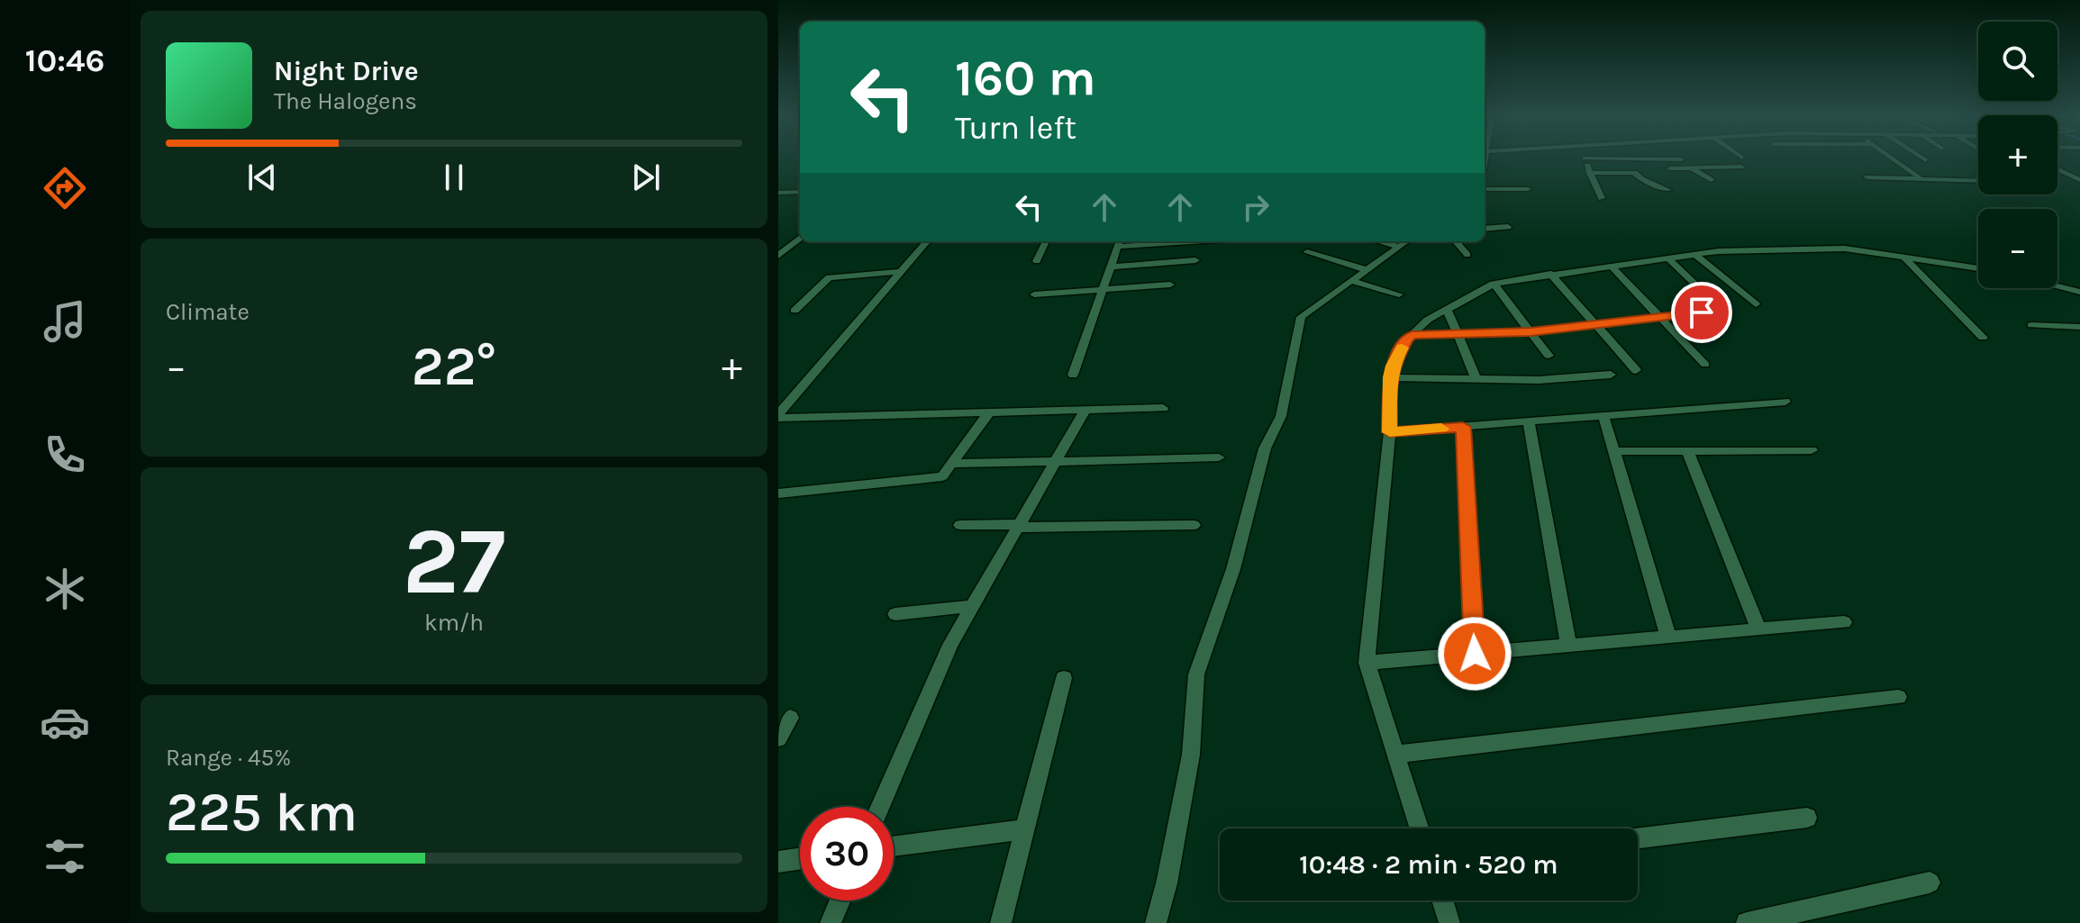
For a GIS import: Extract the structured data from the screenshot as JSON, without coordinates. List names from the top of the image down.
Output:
{
  "page": {
    "tabs": "10:46",
    "map_buttons": ["+", "−"],
    "turn": ["160 m", "Turn left"],
    "song": ["Night Drive", "The Halogens"],
    "tile": [
      "Climate",
      ["27", "km/h"],
      ["Range · 45%", "225 km"]
    ],
    "heat": ["−", "22°", "+"],
    "limit": "30",
    "trip": "10:48 · 2 min · 520 m"
  }
}
